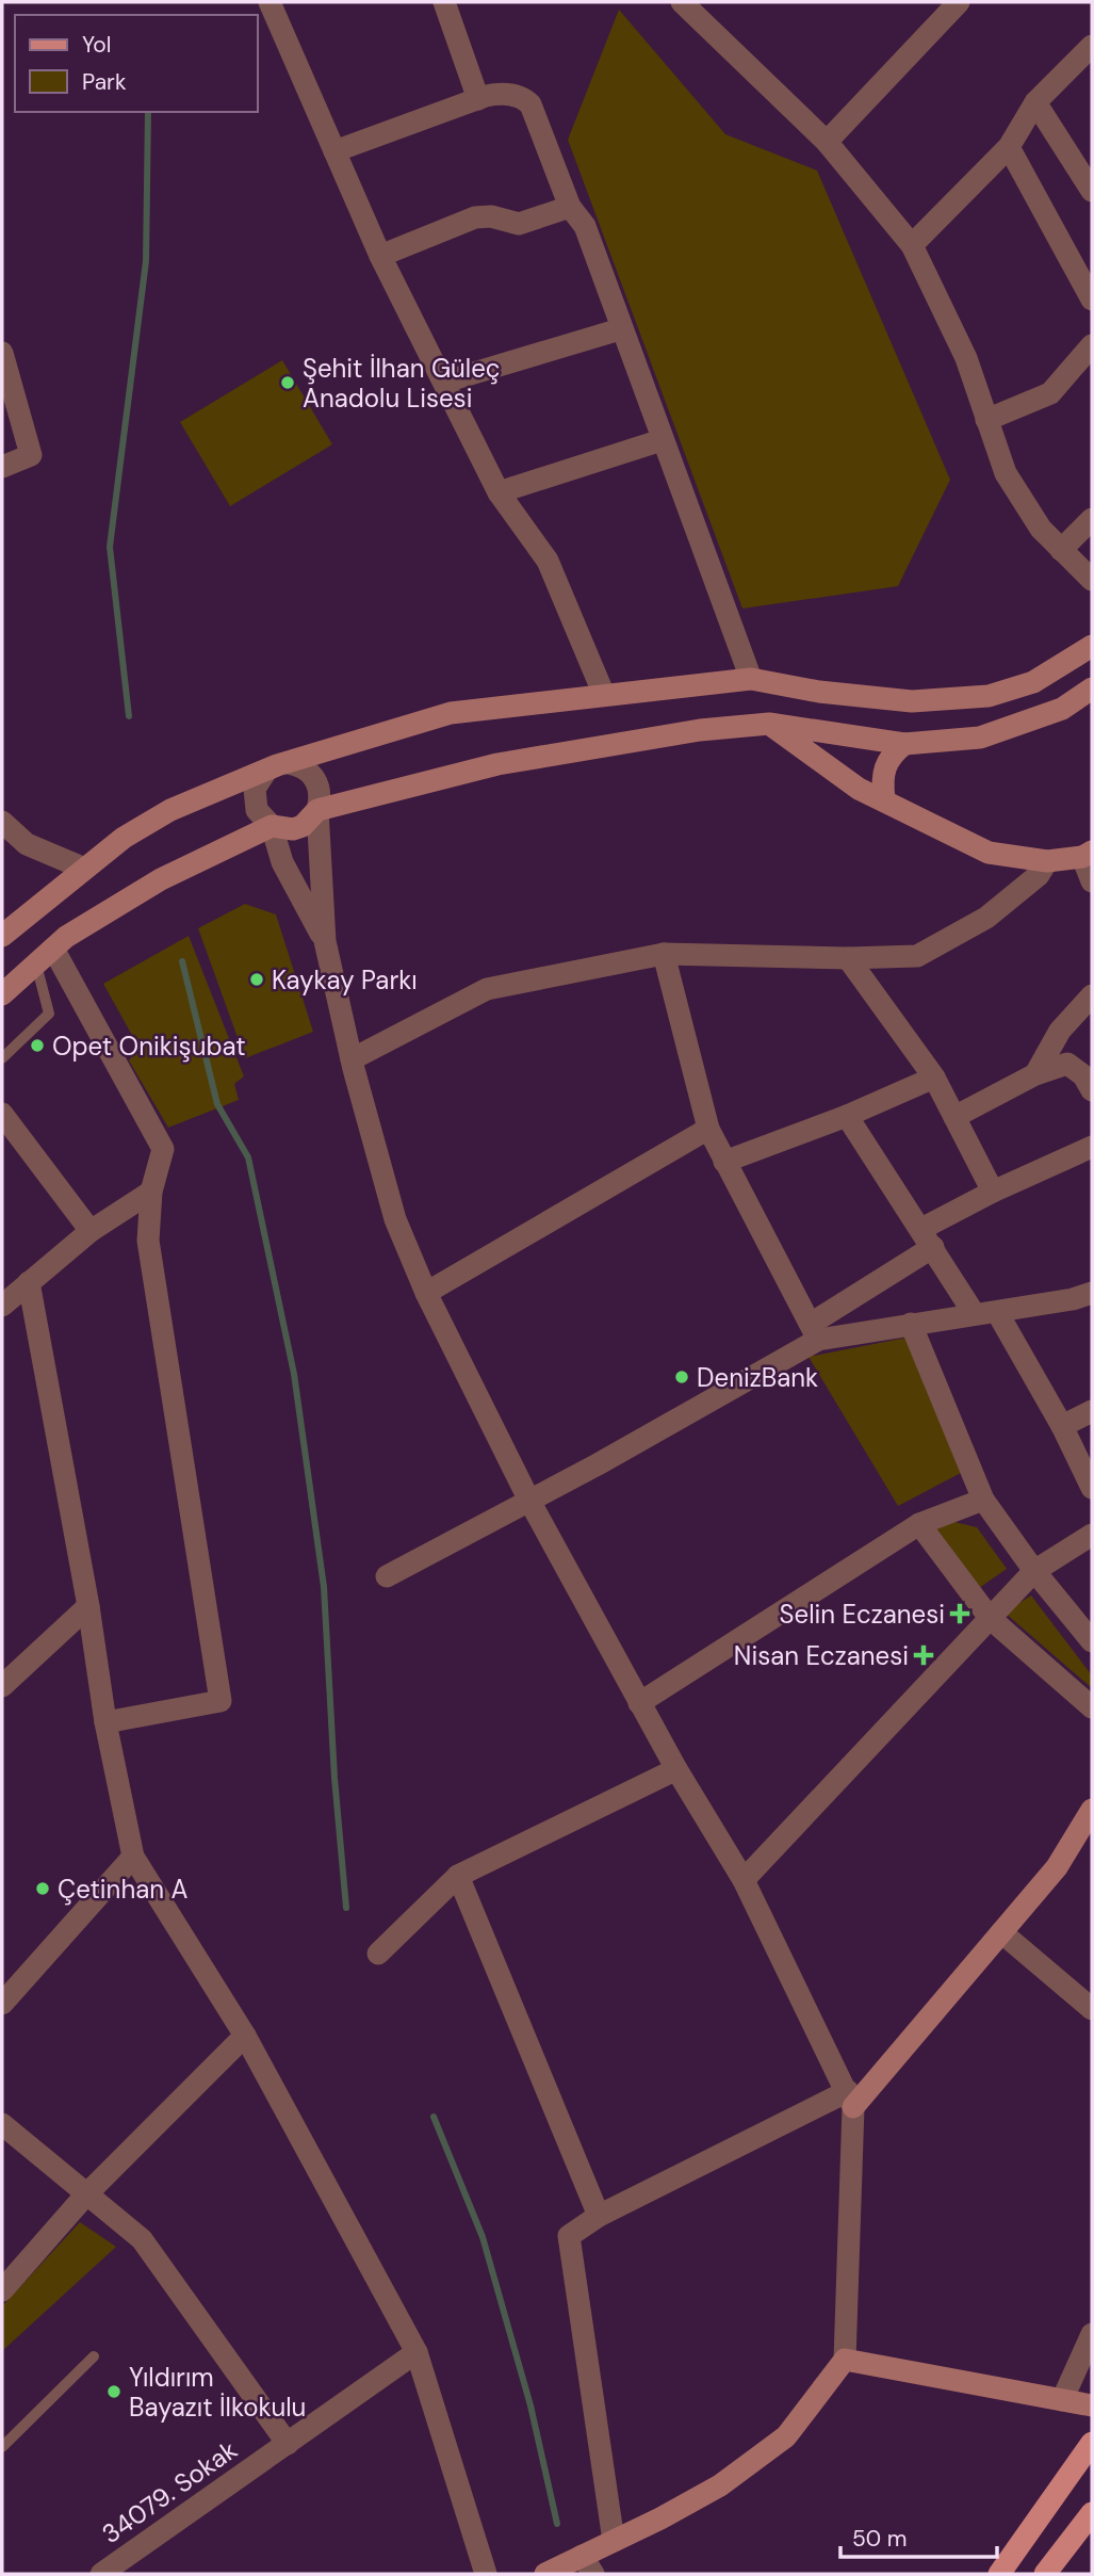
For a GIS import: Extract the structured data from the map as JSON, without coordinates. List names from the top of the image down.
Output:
{
  "streets": {
    "street": ["34079. Sokak"]
  },
  "places": {
    "other": [
      "Şehit İlhan Güleç Anadolu Lisesi",
      "Kaykay Parkı",
      "Opet Onikişubat",
      "DenizBank",
      "Çetinhan A",
      "Yıldırım Bayazıt İlkokulu"
    ],
    "health": ["Selin Eczanesi", "Nisan Eczanesi"]
  },
  "legend": ["Yol", "Park"],
  "scale_bar": "50 m"
}
